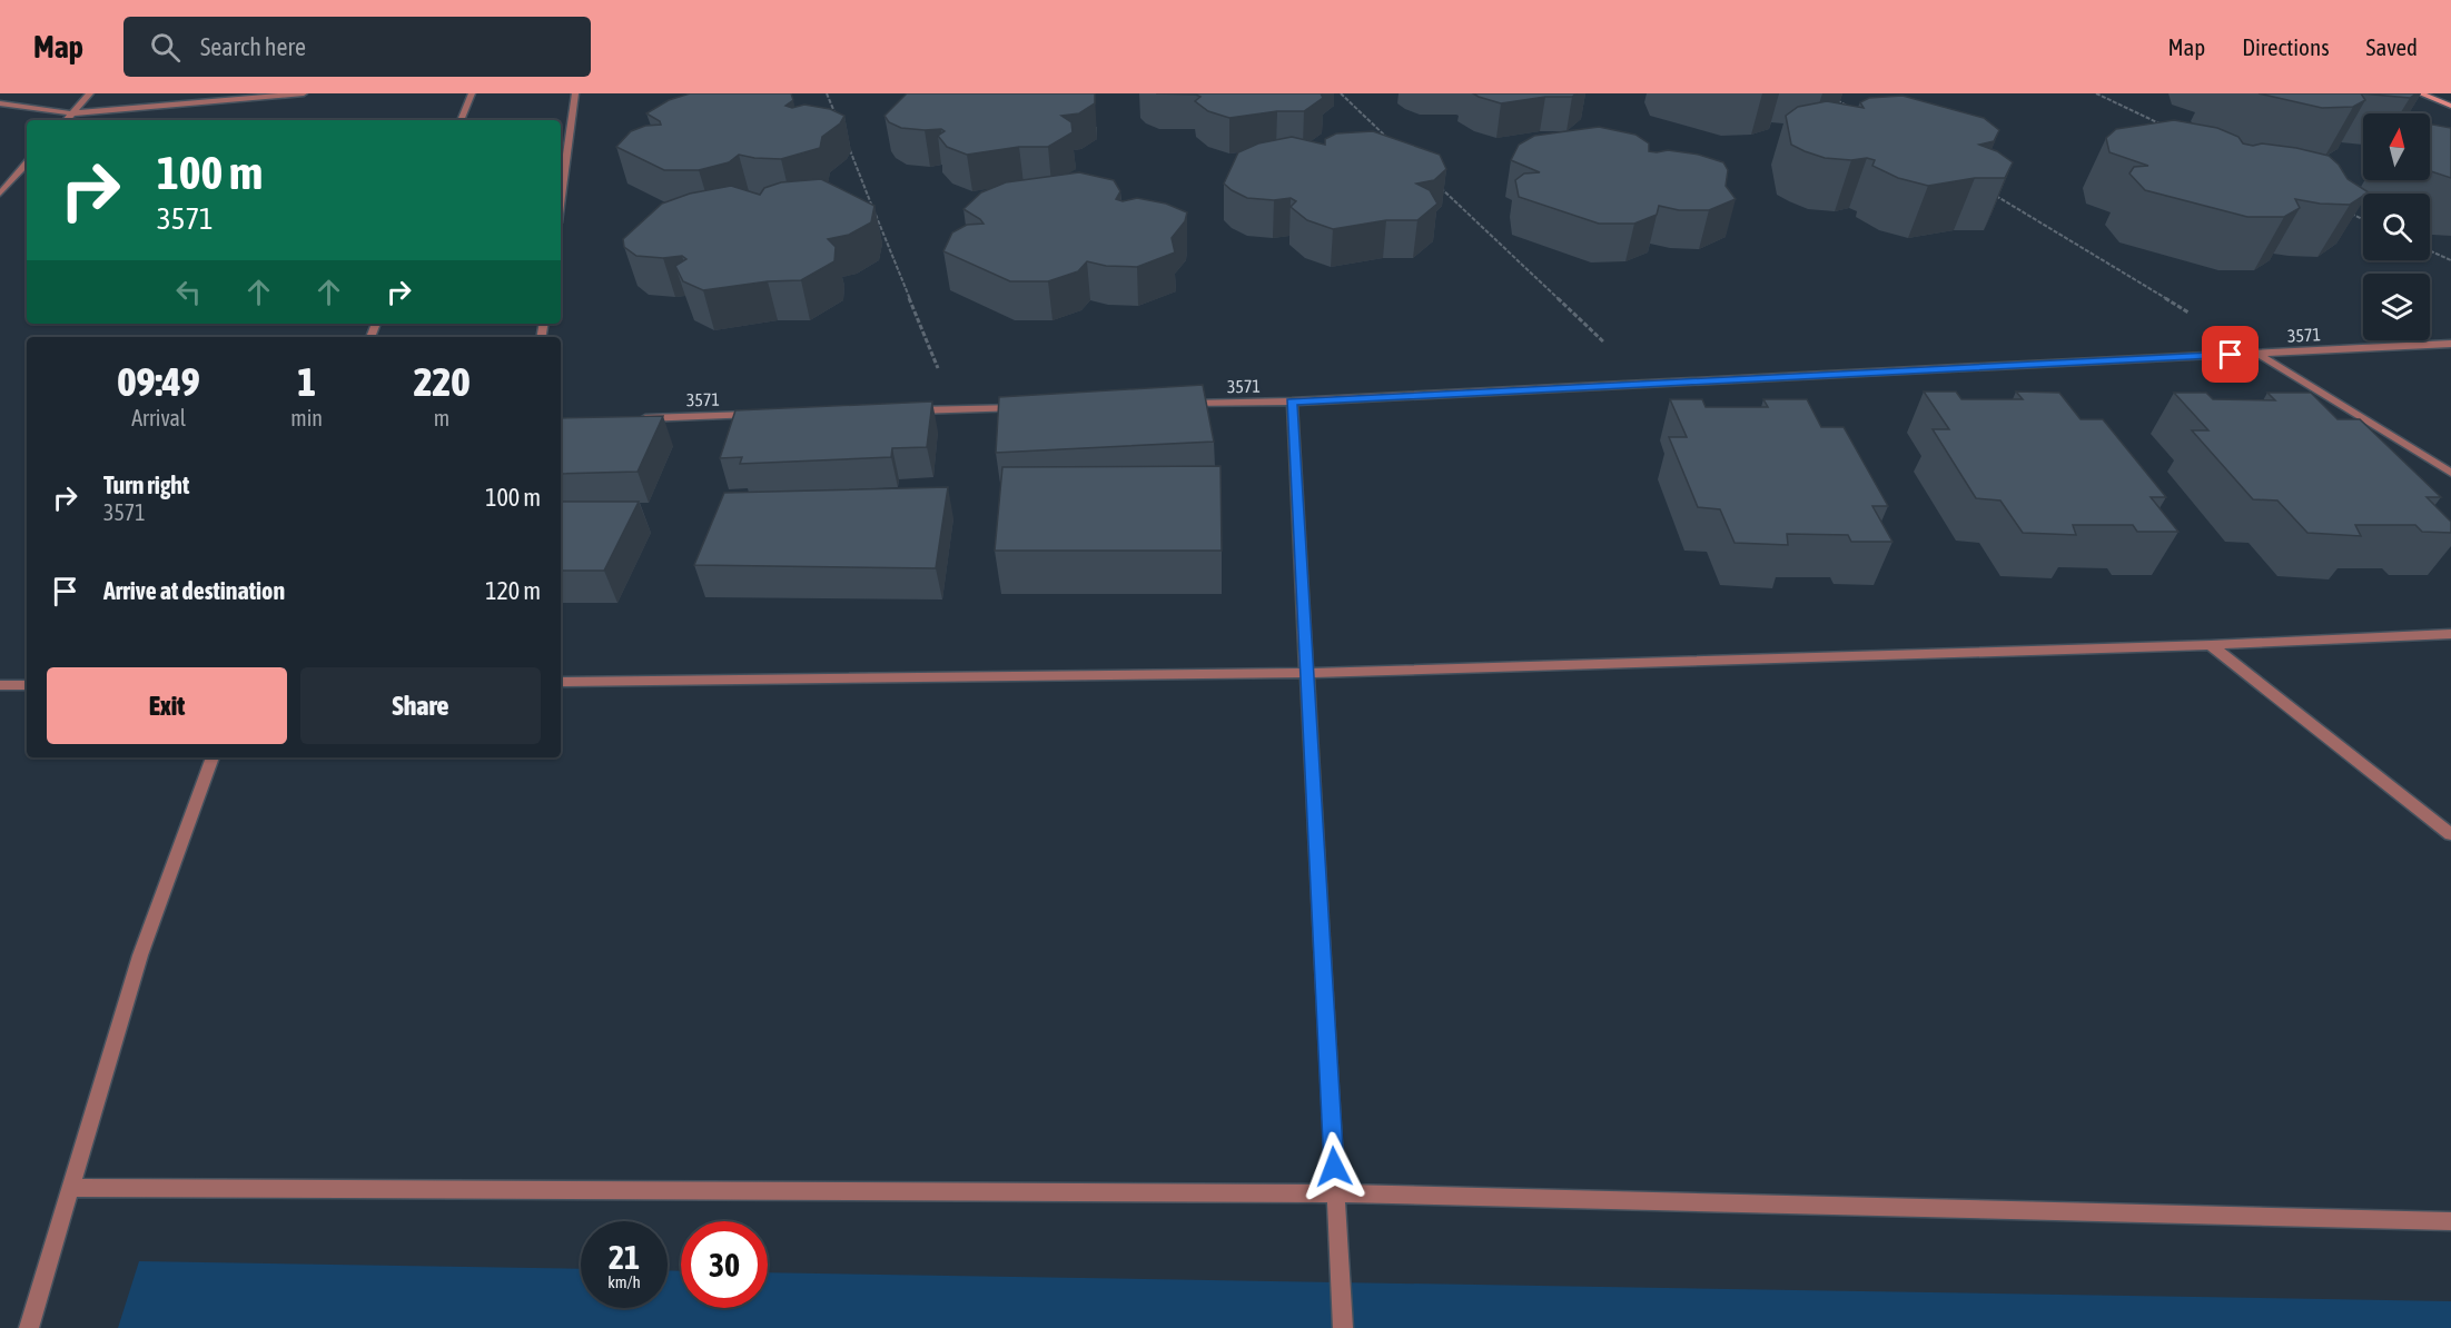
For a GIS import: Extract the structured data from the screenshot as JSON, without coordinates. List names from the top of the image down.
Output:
{
  "streets": {
    "street": ["3571"]
  },
  "north": "top",
  "page": {
    "header": "Map",
    "search": "Search here",
    "nav": ["Map", "Directions", "Saved"],
    "turn": ["100 m", "3571"],
    "eta": [
      "09:49",
      "Arrival",
      "1",
      "min",
      "220",
      "m"
    ],
    "list": [
      {
        "name": "Turn right",
        "note": "3571",
        "value": "100 m"
      },
      {
        "name": "Arrive at destination",
        "value": "120 m"
      }
    ],
    "buttons": ["Exit", "Share"],
    "speed": "21 km/h",
    "limit": "30"
  }
}
